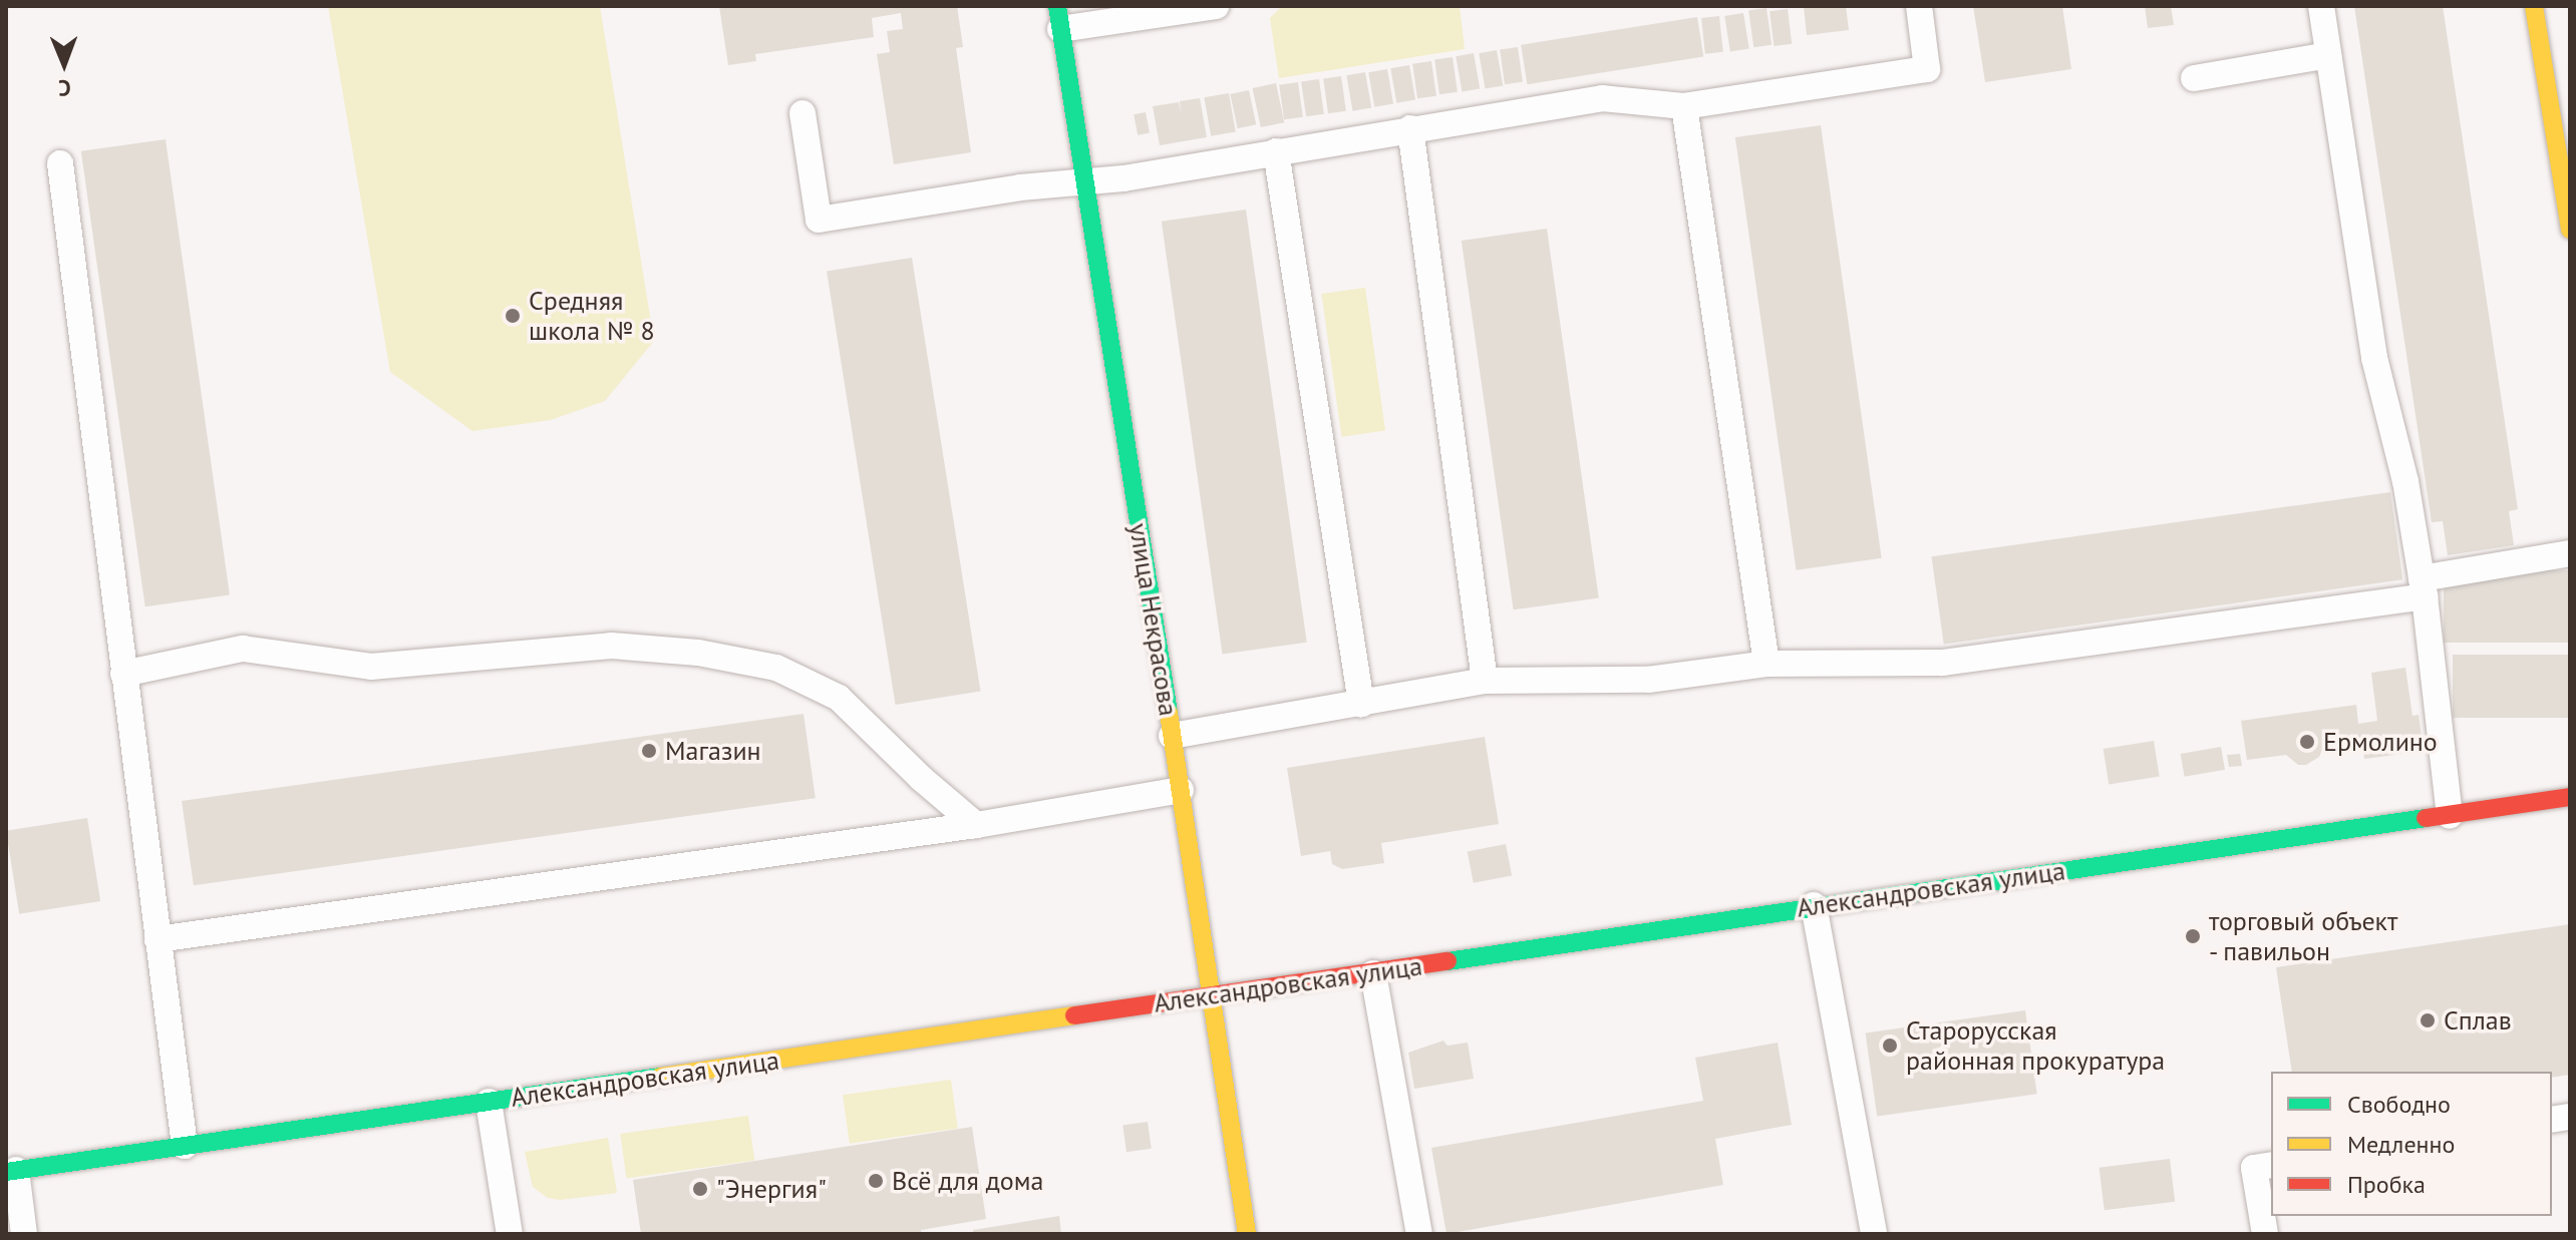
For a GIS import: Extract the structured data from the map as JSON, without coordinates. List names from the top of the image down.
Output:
{
  "streets": {
    "street": ["улица Некрасова", "Александровская улица"]
  },
  "crossings": [
    ["улица Некрасова", "Александровская улица"]
  ],
  "places": [
    "Средняя школа № 8",
    "Ермолино",
    "Магазин",
    "торговый объект - павильон",
    "Сплав",
    "Старорусская районная прокуратура",
    "Всё для дома",
    "\"Энергия\""
  ],
  "legend": ["Свободно", "Медленно", "Пробка"],
  "north": "bottom"
}
